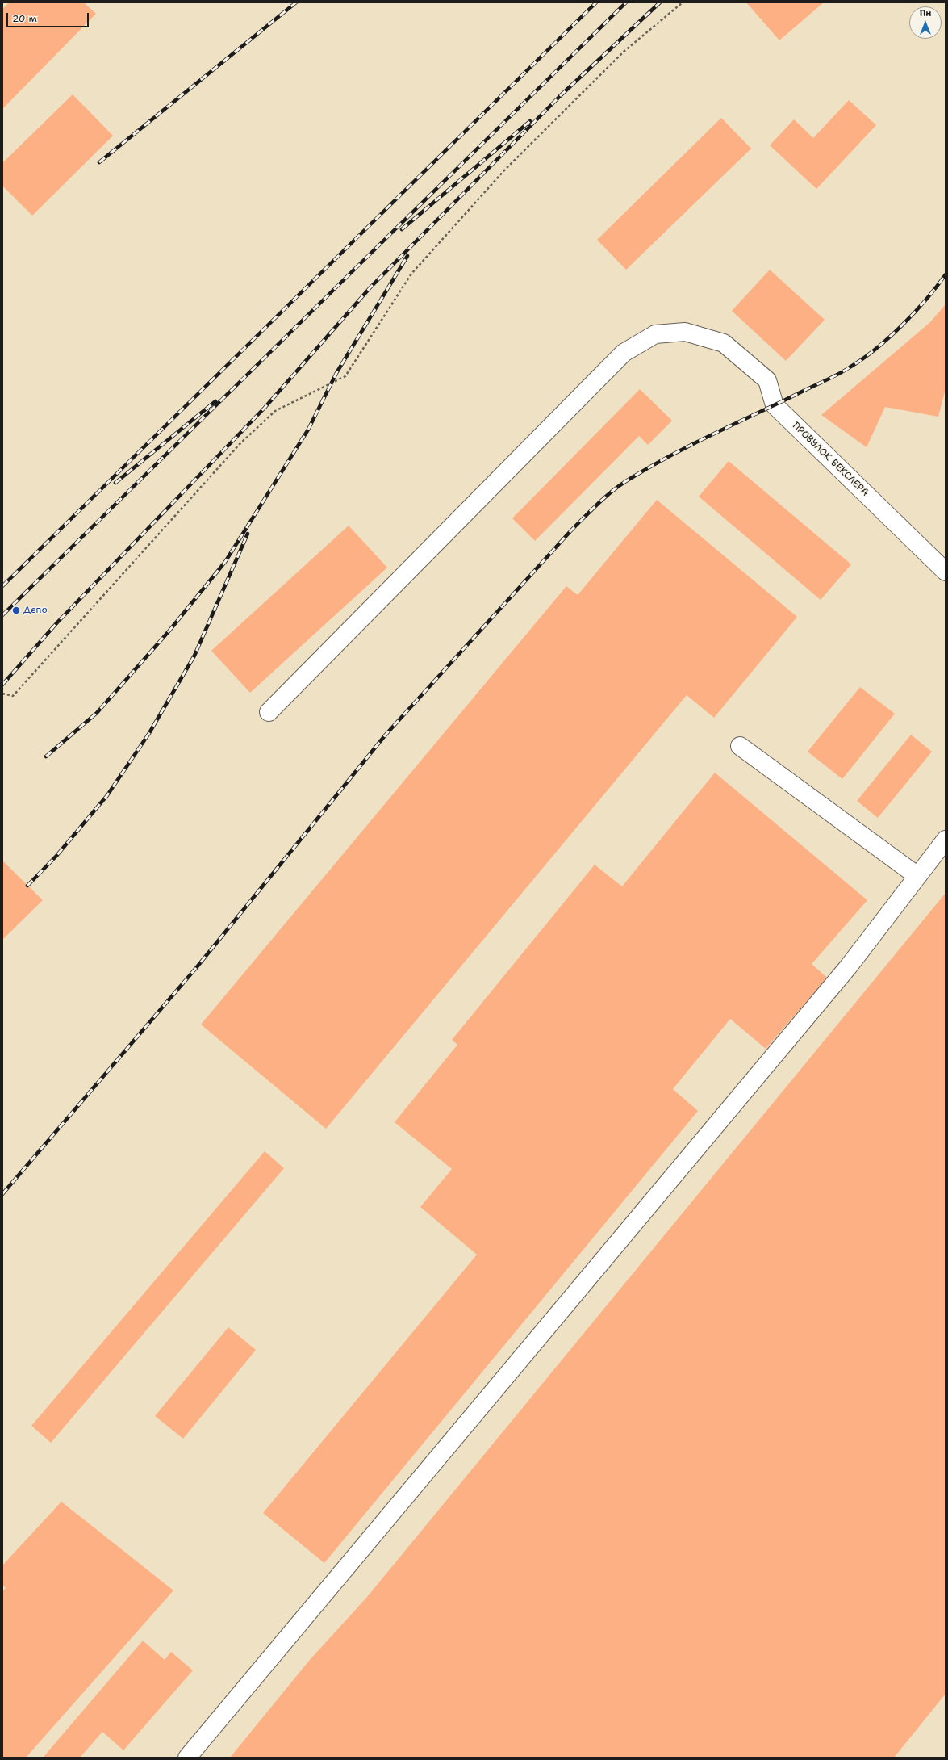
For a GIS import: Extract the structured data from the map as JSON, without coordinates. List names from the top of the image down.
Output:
{
  "streets": {
    "street": ["ПРОВУЛОК ВЕКСЛЕРА"]
  },
  "places": ["Депо"],
  "scale_bar": "20 m",
  "north": "top"
}
